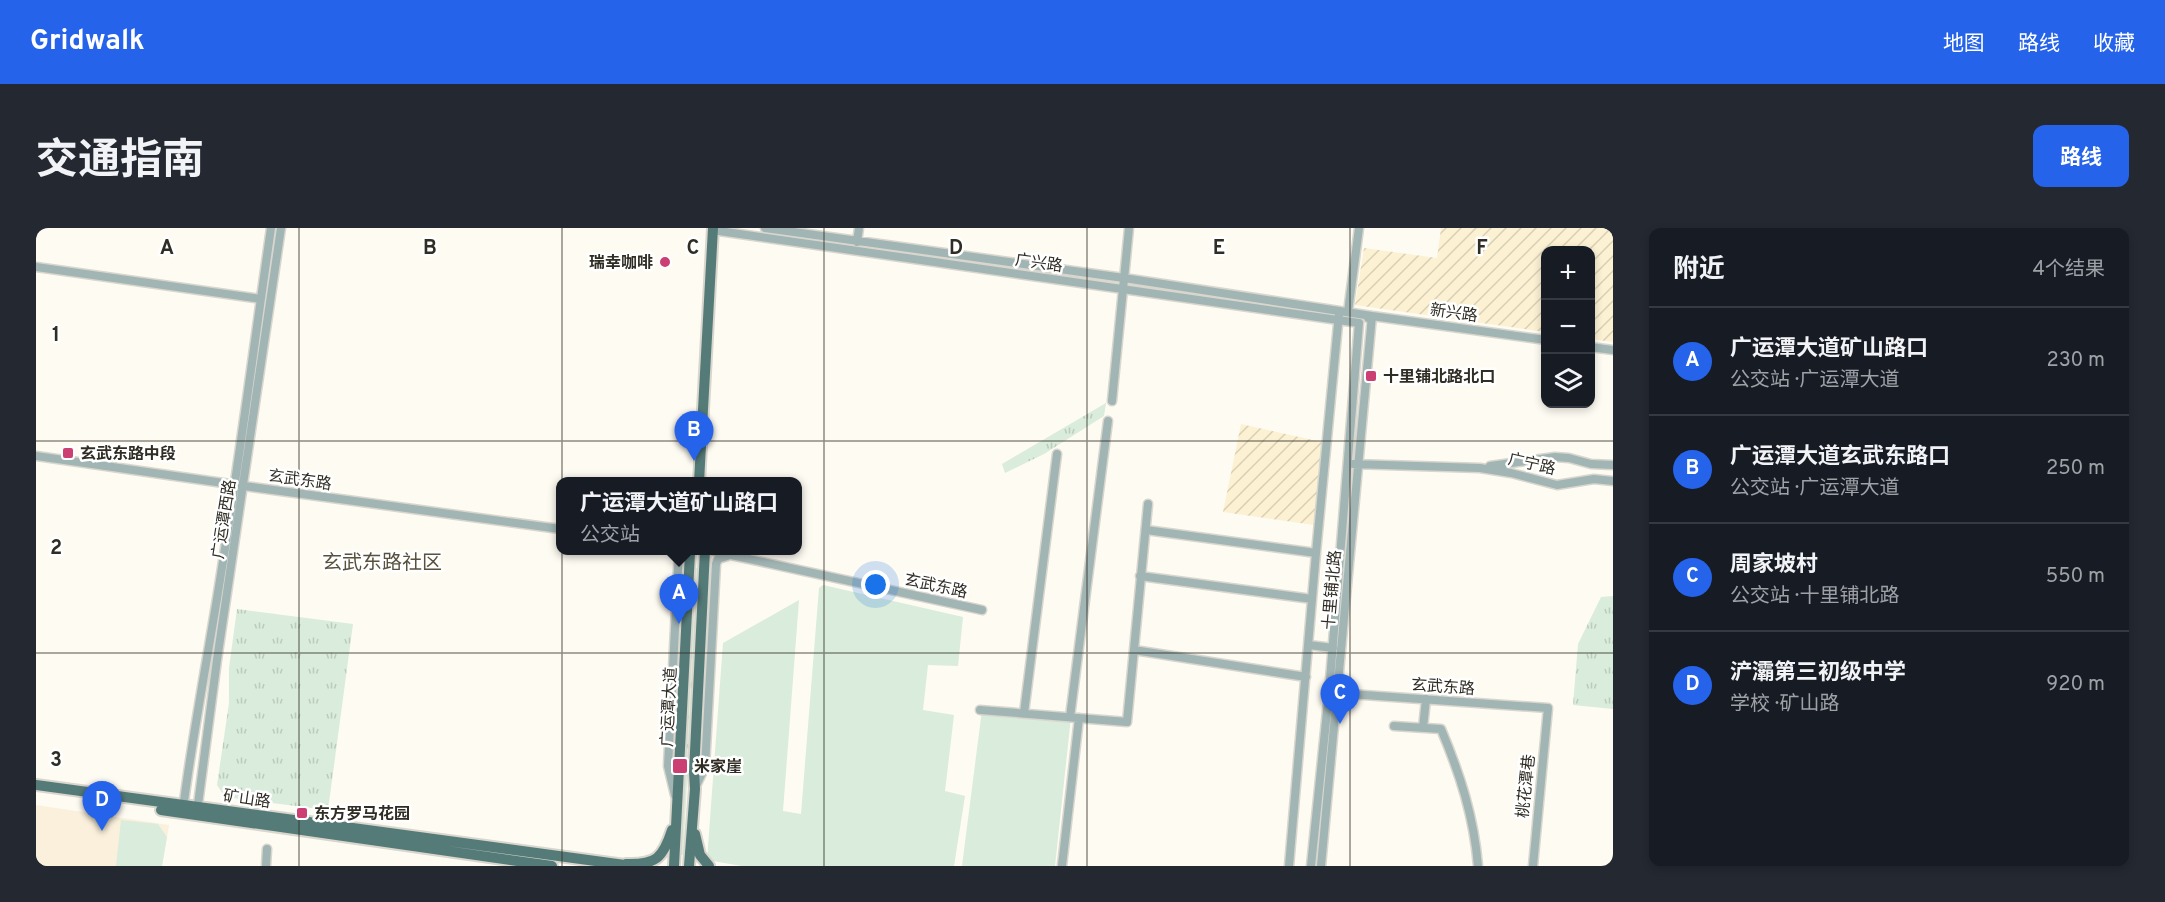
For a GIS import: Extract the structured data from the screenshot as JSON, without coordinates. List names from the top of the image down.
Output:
{
  "streets": {
    "main road": ["广运潭大道", "矿山路"],
    "street": [
      "广兴路",
      "新兴路",
      "广宁路",
      "玄武东路",
      "广运潭西路",
      "十里铺北路",
      "桃花潭巷"
    ]
  },
  "crossings": [
    ["广兴路", "新兴路"],
    ["广兴路", "十里铺北路"],
    ["新兴路", "十里铺北路"],
    ["广宁路", "十里铺北路"],
    ["玄武东路", "广运潭西路"],
    ["玄武东路", "十里铺北路"],
    ["玄武东路", "桃花潭巷"],
    ["广运潭西路", "矿山路"]
  ],
  "districts": ["玄武东路社区"],
  "places": {
    "other": ["瑞幸咖啡"],
    "transit": [
      "十里铺北路北口",
      "玄武东路中段",
      "米家崖",
      "东方罗马花园"
    ]
  },
  "page": {
    "header": "Gridwalk",
    "nav": ["地图", "路线", "收藏"],
    "title": "交通指南",
    "buttons": "路线",
    "heading": ["附近", "4个结果"],
    "map_buttons": ["+", "−"],
    "list": [
      {
        "mark": "A",
        "name": "广运潭大道矿山路口",
        "note": "公交站 · 广运潭大道",
        "value": "230 m"
      },
      {
        "mark": "B",
        "name": "广运潭大道玄武东路口",
        "note": "公交站 · 广运潭大道",
        "value": "250 m"
      },
      {
        "mark": "C",
        "name": "周家坡村",
        "note": "公交站 · 十里铺北路",
        "value": "550 m"
      },
      {
        "mark": "D",
        "name": "浐灞第三初级中学",
        "note": "学校 · 矿山路",
        "value": "920 m"
      }
    ],
    "pins": [
      "B",
      "A",
      "C",
      "D"
    ],
    "popup": ["广运潭大道矿山路口", "公交站"]
  },
  "grid": {
    "columns": [
      "A",
      "B",
      "C",
      "D",
      "E",
      "F"
    ],
    "rows": ["1", "2", "3"]
  }
}
